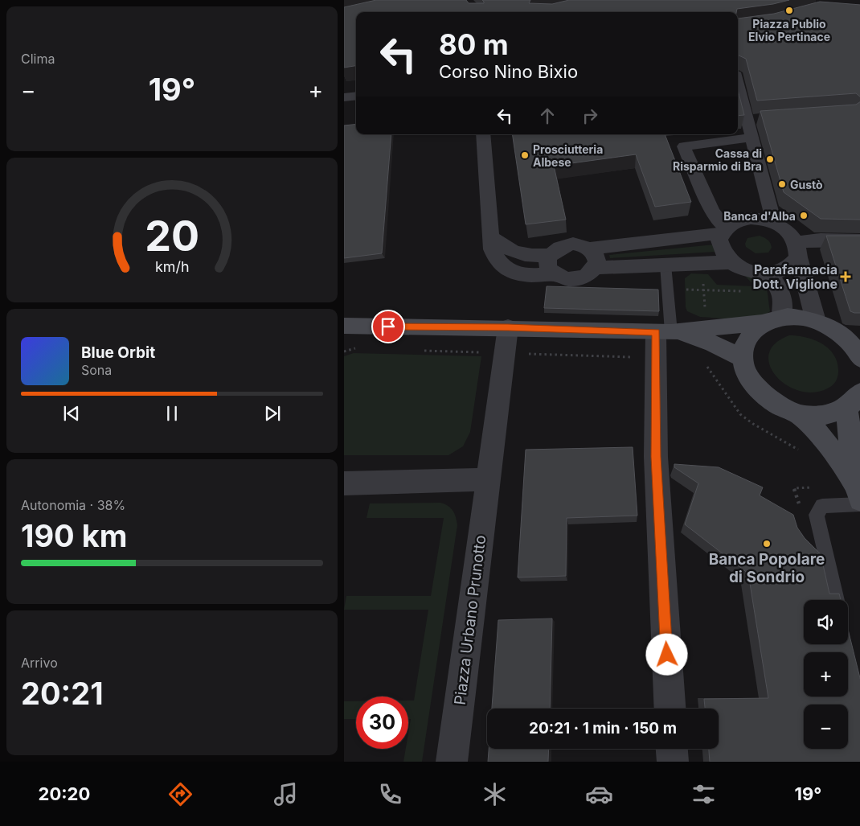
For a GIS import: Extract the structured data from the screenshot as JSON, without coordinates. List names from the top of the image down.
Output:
{
  "streets": {
    "street": ["Piazza Urbano Prunotto"]
  },
  "places": {
    "other": [
      "Piazza Publio Elvio Pertinace",
      "Prosciutteria Albese",
      "Cassa di Risparmio di Bra",
      "Gustò",
      "Banca d'Alba",
      "Banca Popolare di Sondrio"
    ],
    "health": ["Parafarmacia Dott. Viglione"]
  },
  "page": {
    "tile": [
      "Clima",
      ["Autonomia · 38%", "190 km"],
      ["Arrivo", "20:21"]
    ],
    "turn": ["80 m", "Corso Nino Bixio"],
    "heat": ["−", "19°", "+"],
    "song": ["Blue Orbit", "Sona"],
    "map_buttons": ["+", "−"],
    "limit": "30",
    "trip": "20:21 · 1 min · 150 m",
    "tabs": ["20:20", "19°"],
    "gauge": ["20", "km/h"]
  }
}
